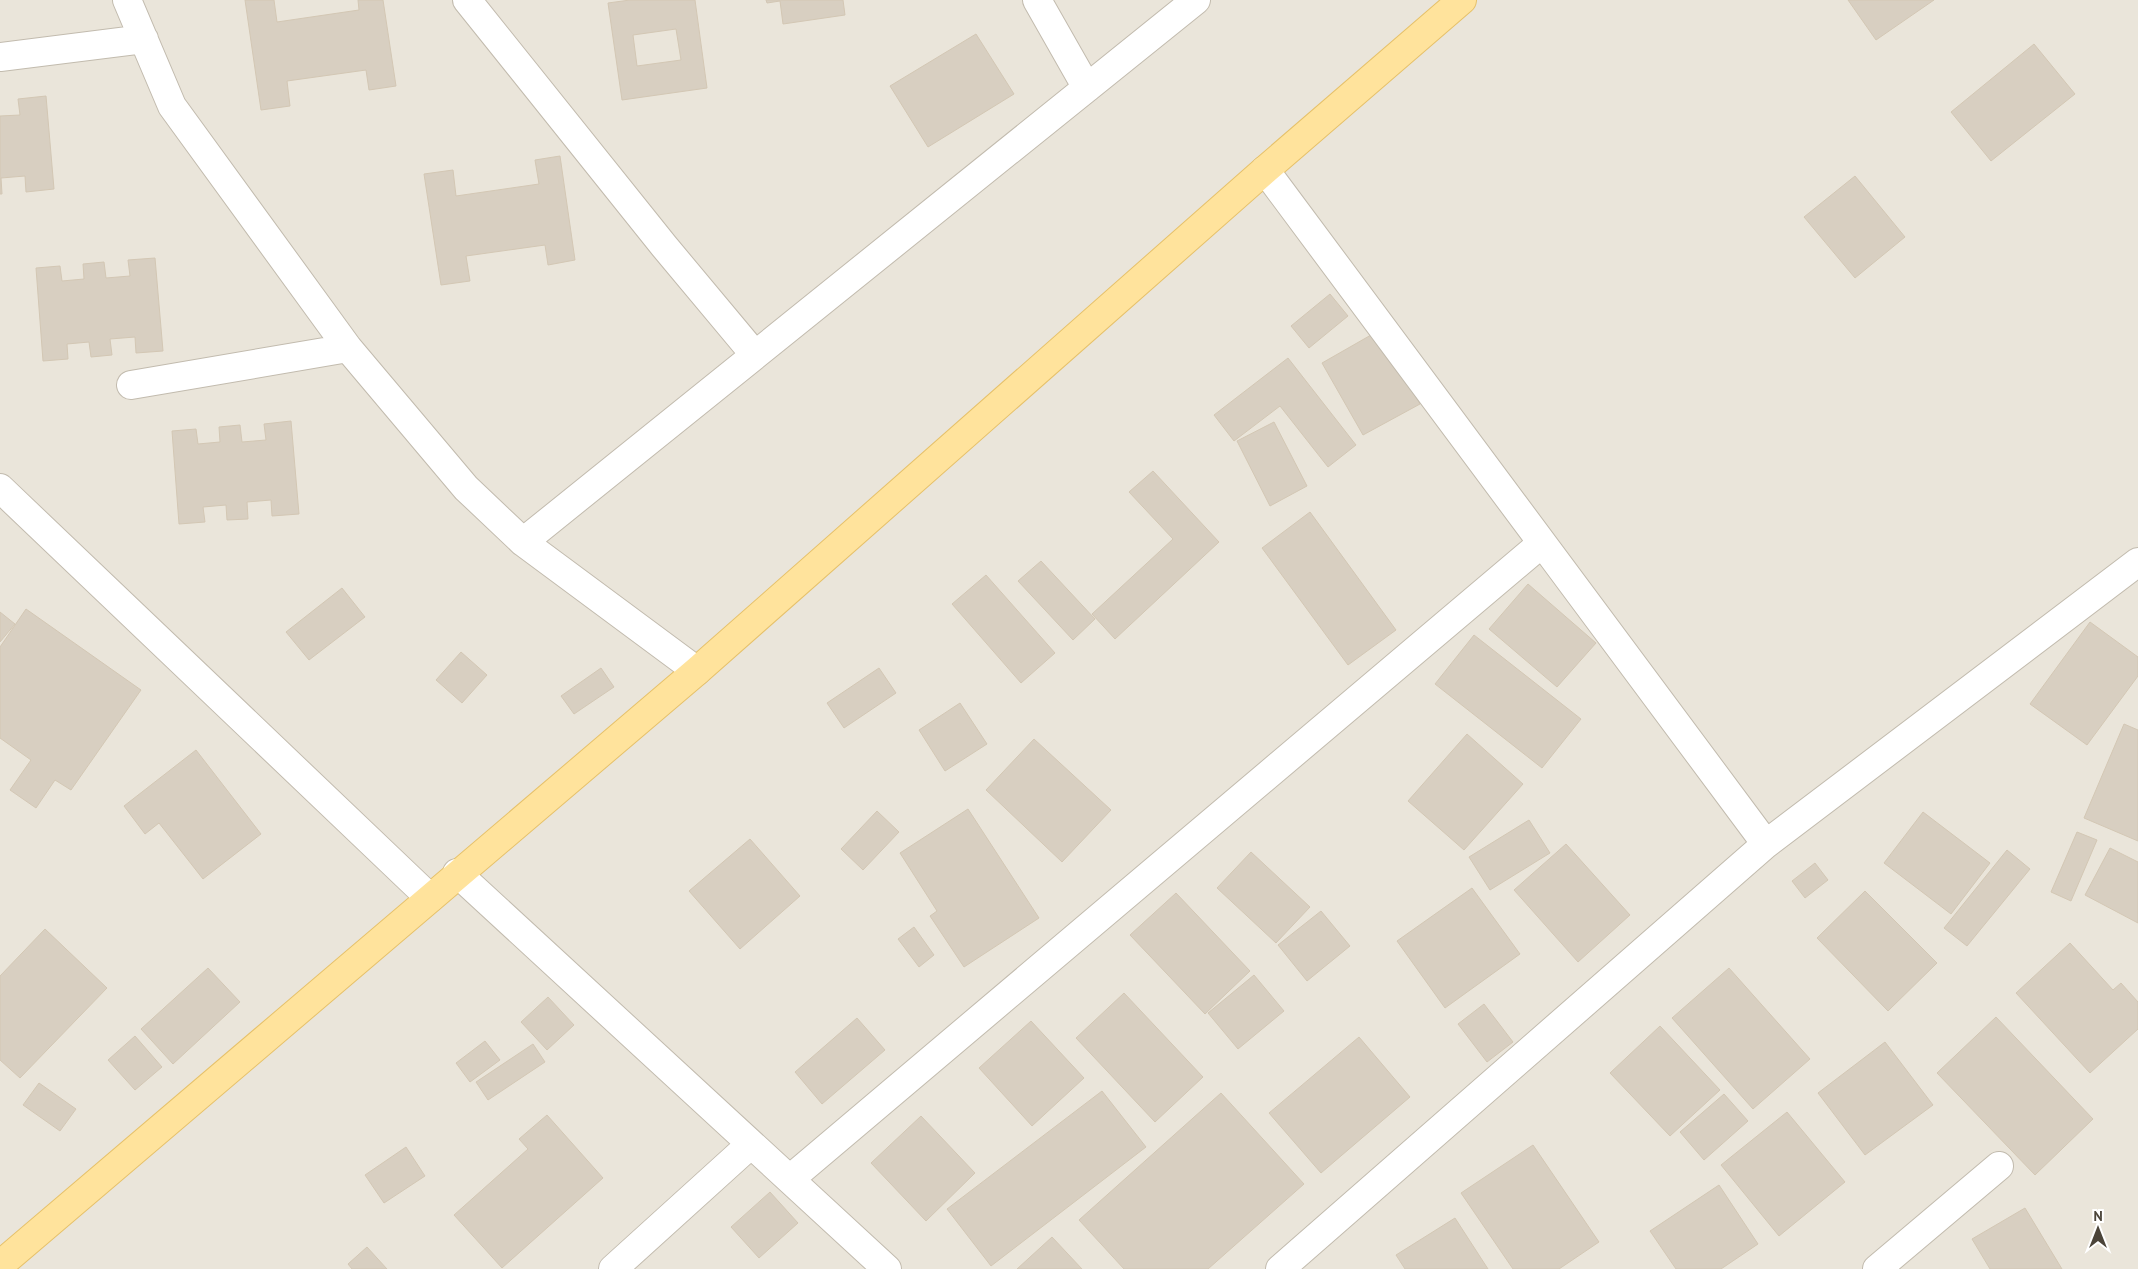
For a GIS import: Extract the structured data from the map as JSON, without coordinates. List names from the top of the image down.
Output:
{
  "north": "top"
}
